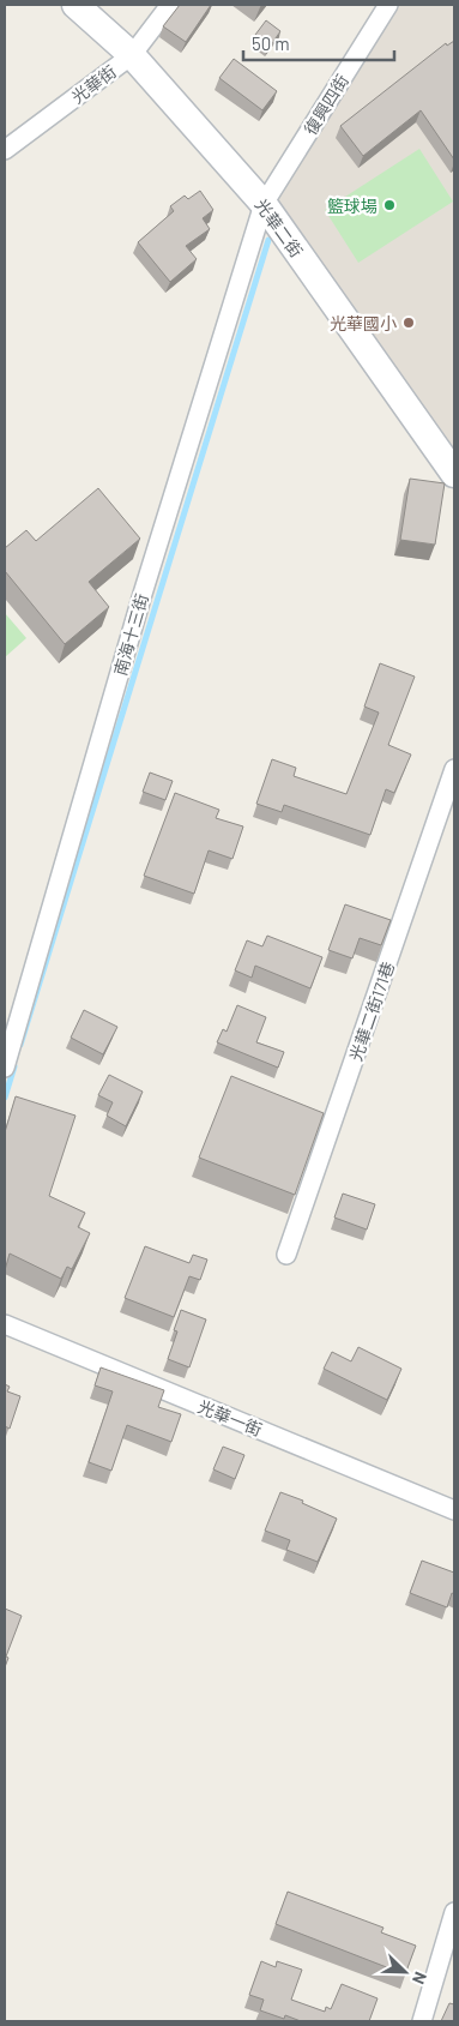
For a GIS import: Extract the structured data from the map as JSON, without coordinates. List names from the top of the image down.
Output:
{
  "streets": {
    "street": [
      "光華街",
      "復興四街",
      "光華二街",
      "南海十三街",
      "光華二街171巷",
      "光華一街"
    ]
  },
  "crossings": [
    ["光華街", "光華二街"],
    ["復興四街", "光華二街"],
    ["復興四街", "南海十三街"],
    ["光華二街", "南海十三街"]
  ],
  "places": ["籃球場", "光華國小"],
  "scale_bar": "50 m",
  "north": "bottom right"
}
